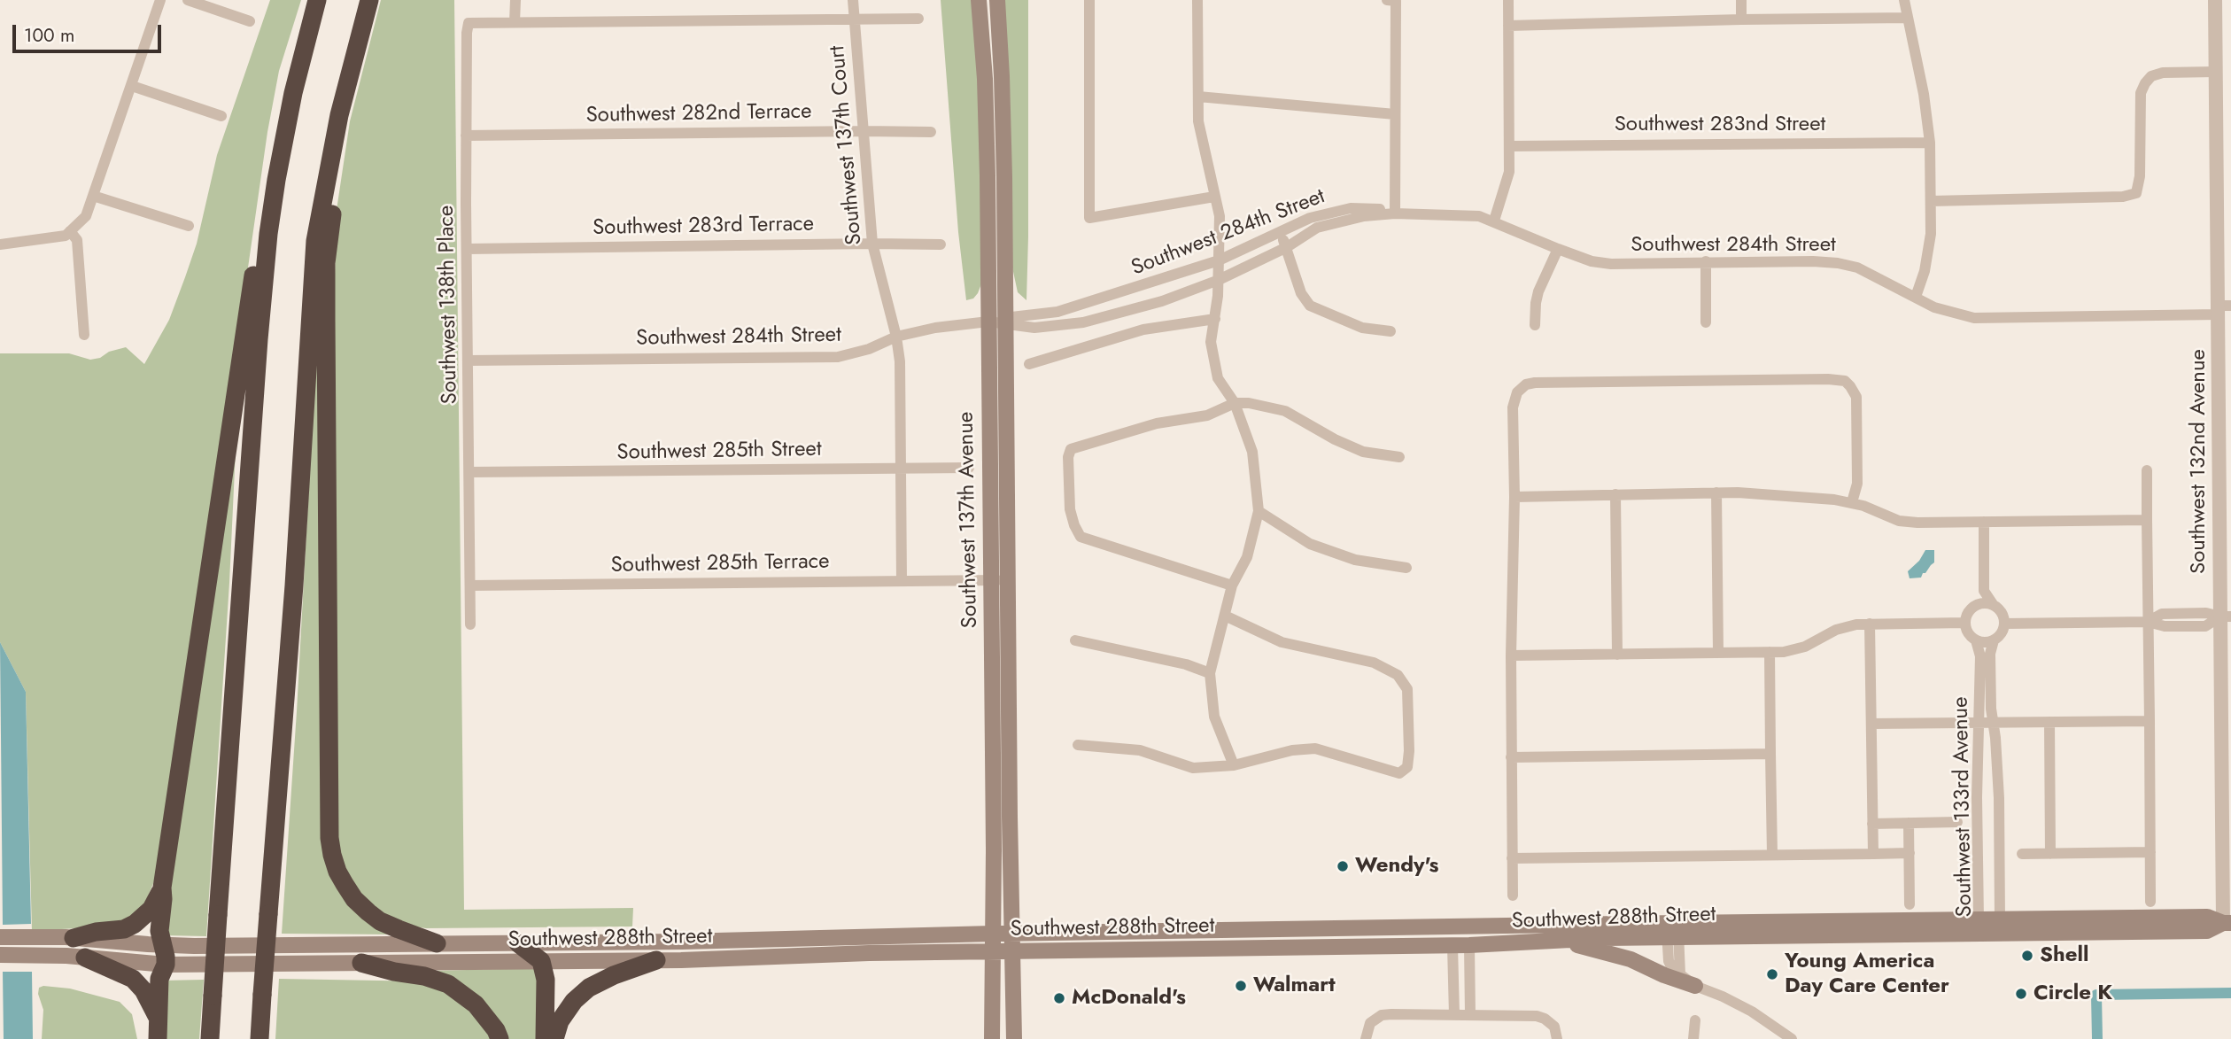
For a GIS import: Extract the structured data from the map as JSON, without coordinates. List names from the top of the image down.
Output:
{
  "streets": {
    "main road": ["Southwest 137th Avenue", "Southwest 288th Street"],
    "street": [
      "Southwest 282nd Terrace",
      "Southwest 283nd Street",
      "Southwest 137th Court",
      "Southwest 283rd Terrace",
      "Southwest 284th Street",
      "Southwest 138th Place",
      "Southwest 285th Street",
      "Southwest 132nd Avenue",
      "Southwest 285th Terrace",
      "Southwest 133rd Avenue"
    ]
  },
  "crossings": [
    ["Southwest 282nd Terrace", "Southwest 137th Court"],
    ["Southwest 282nd Terrace", "Southwest 138th Place"],
    ["Southwest 137th Court", "Southwest 283rd Terrace"],
    ["Southwest 137th Court", "Southwest 284th Street"],
    ["Southwest 137th Court", "Southwest 285th Street"],
    ["Southwest 137th Court", "Southwest 285th Terrace"],
    ["Southwest 283rd Terrace", "Southwest 138th Place"],
    ["Southwest 284th Street", "Southwest 138th Place"],
    ["Southwest 284th Street", "Southwest 132nd Avenue"],
    ["Southwest 284th Street", "Southwest 137th Avenue"],
    ["Southwest 138th Place", "Southwest 285th Street"],
    ["Southwest 138th Place", "Southwest 285th Terrace"],
    ["Southwest 132nd Avenue", "Southwest 288th Street"],
    ["Southwest 137th Avenue", "Southwest 285th Terrace"],
    ["Southwest 137th Avenue", "Southwest 288th Street"],
    ["Southwest 133rd Avenue", "Southwest 288th Street"]
  ],
  "places": [
    "Wendy's",
    "Shell",
    "Young America Day Care Center",
    "Walmart",
    "Circle K",
    "McDonald's"
  ],
  "scale_bar": "100 m"
}
